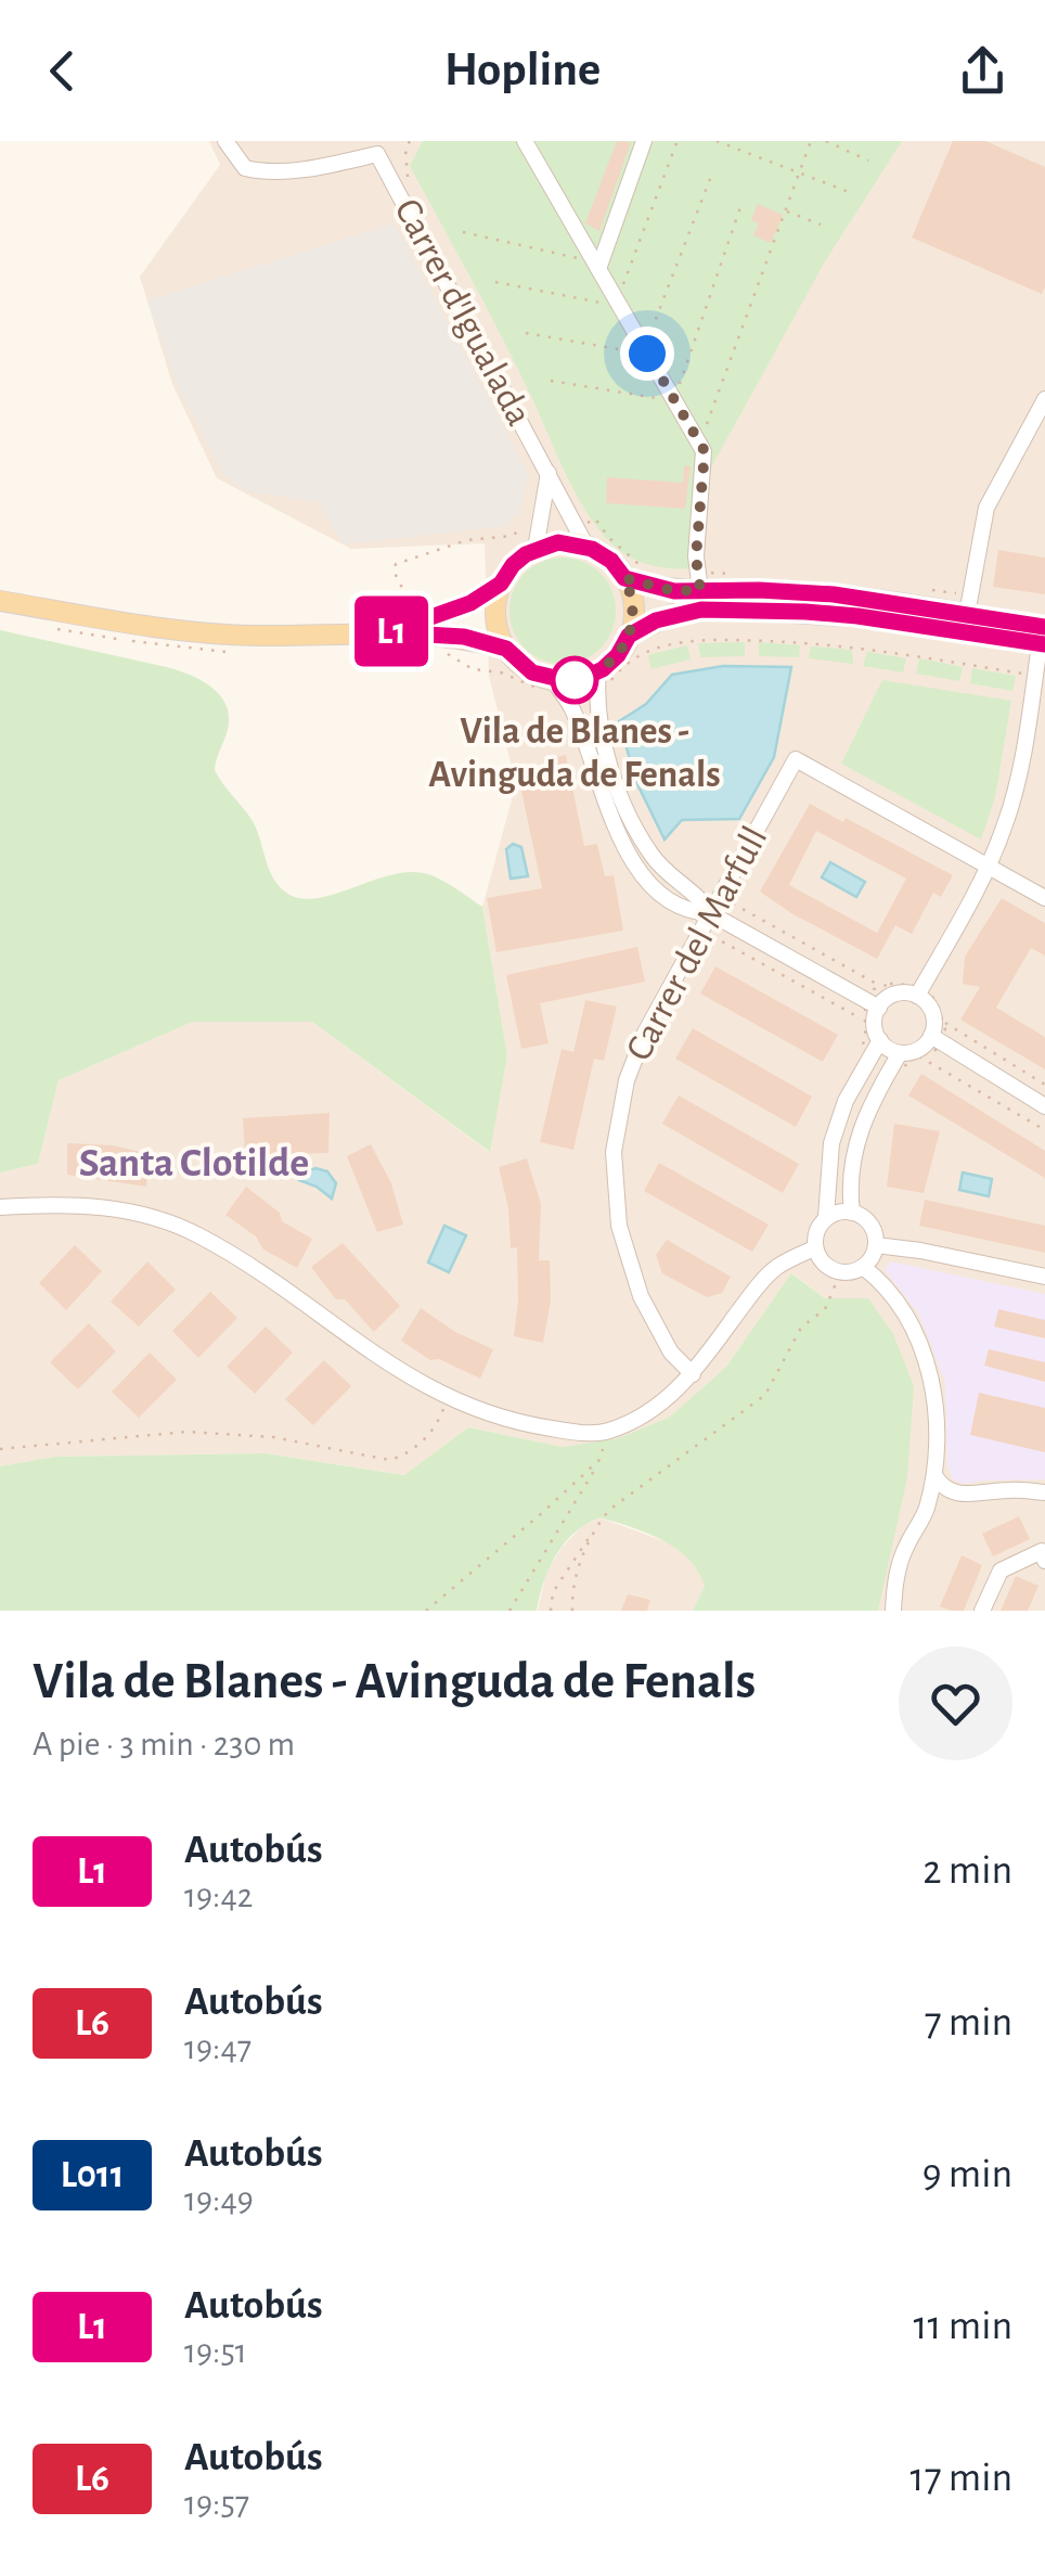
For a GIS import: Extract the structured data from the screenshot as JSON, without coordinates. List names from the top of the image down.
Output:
{
  "streets": {
    "street": ["Carrer d'Igualada", "Carrer del Marfull"]
  },
  "districts": ["Santa Clotilde"],
  "places": ["Vila de Blanes - Avinguda de Fenals"],
  "lines": ["bus line L1"],
  "page": {
    "header": "Hopline",
    "on_map": "L1",
    "heading": ["Vila de Blanes - Avinguda de Fenals", "A pie · 3 min · 230 m"],
    "list": [
      {
        "mark": "L1",
        "name": "Autobús",
        "note": "19:42",
        "value": "2 min"
      },
      {
        "mark": "L6",
        "name": "Autobús",
        "note": "19:47",
        "value": "7 min"
      },
      {
        "mark": "L011",
        "name": "Autobús",
        "note": "19:49",
        "value": "9 min"
      },
      {
        "mark": "L1",
        "name": "Autobús",
        "note": "19:51",
        "value": "11 min"
      },
      {
        "mark": "L6",
        "name": "Autobús",
        "note": "19:57",
        "value": "17 min"
      }
    ]
  }
}
